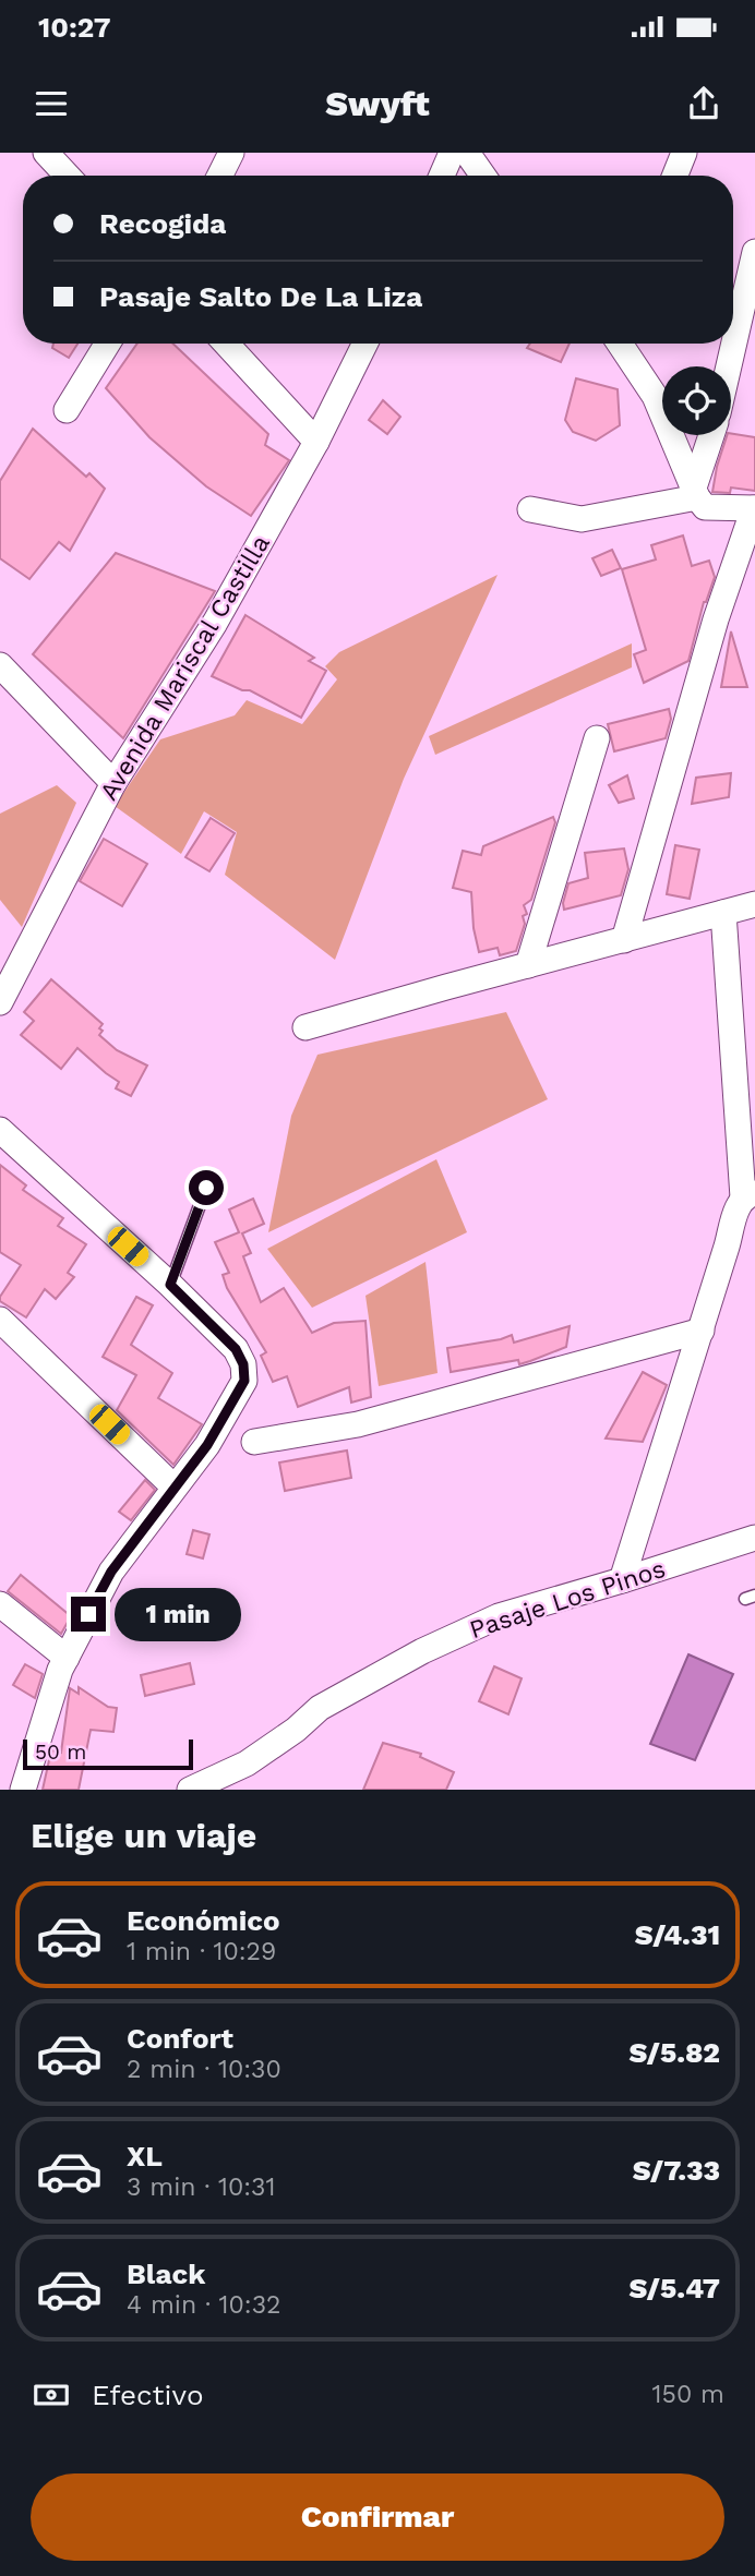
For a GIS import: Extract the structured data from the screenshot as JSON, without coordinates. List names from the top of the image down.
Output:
{
  "streets": {
    "street": ["Avenida Mariscal Castilla", "Pasaje Los Pinos"]
  },
  "scale_bar": "50 m",
  "page": {
    "status": "10:27",
    "header": "Swyft",
    "banner": ["Recogida", "Pasaje Salto De La Liza"],
    "bubble": "1 min",
    "scale": "50 m",
    "heading": "Elige un viaje",
    "list": [
      {
        "name": "Económico",
        "note": "1 min · 10:29",
        "value": "S/4.31"
      },
      {
        "name": "Confort",
        "note": "2 min · 10:30",
        "value": "S/5.82"
      },
      {
        "name": "XL",
        "note": "3 min · 10:31",
        "value": "S/7.33"
      },
      {
        "name": "Black",
        "note": "4 min · 10:32",
        "value": "S/5.47"
      }
    ],
    "pay": ["Efectivo", "150 m"],
    "buttons": "Confirmar"
  }
}
